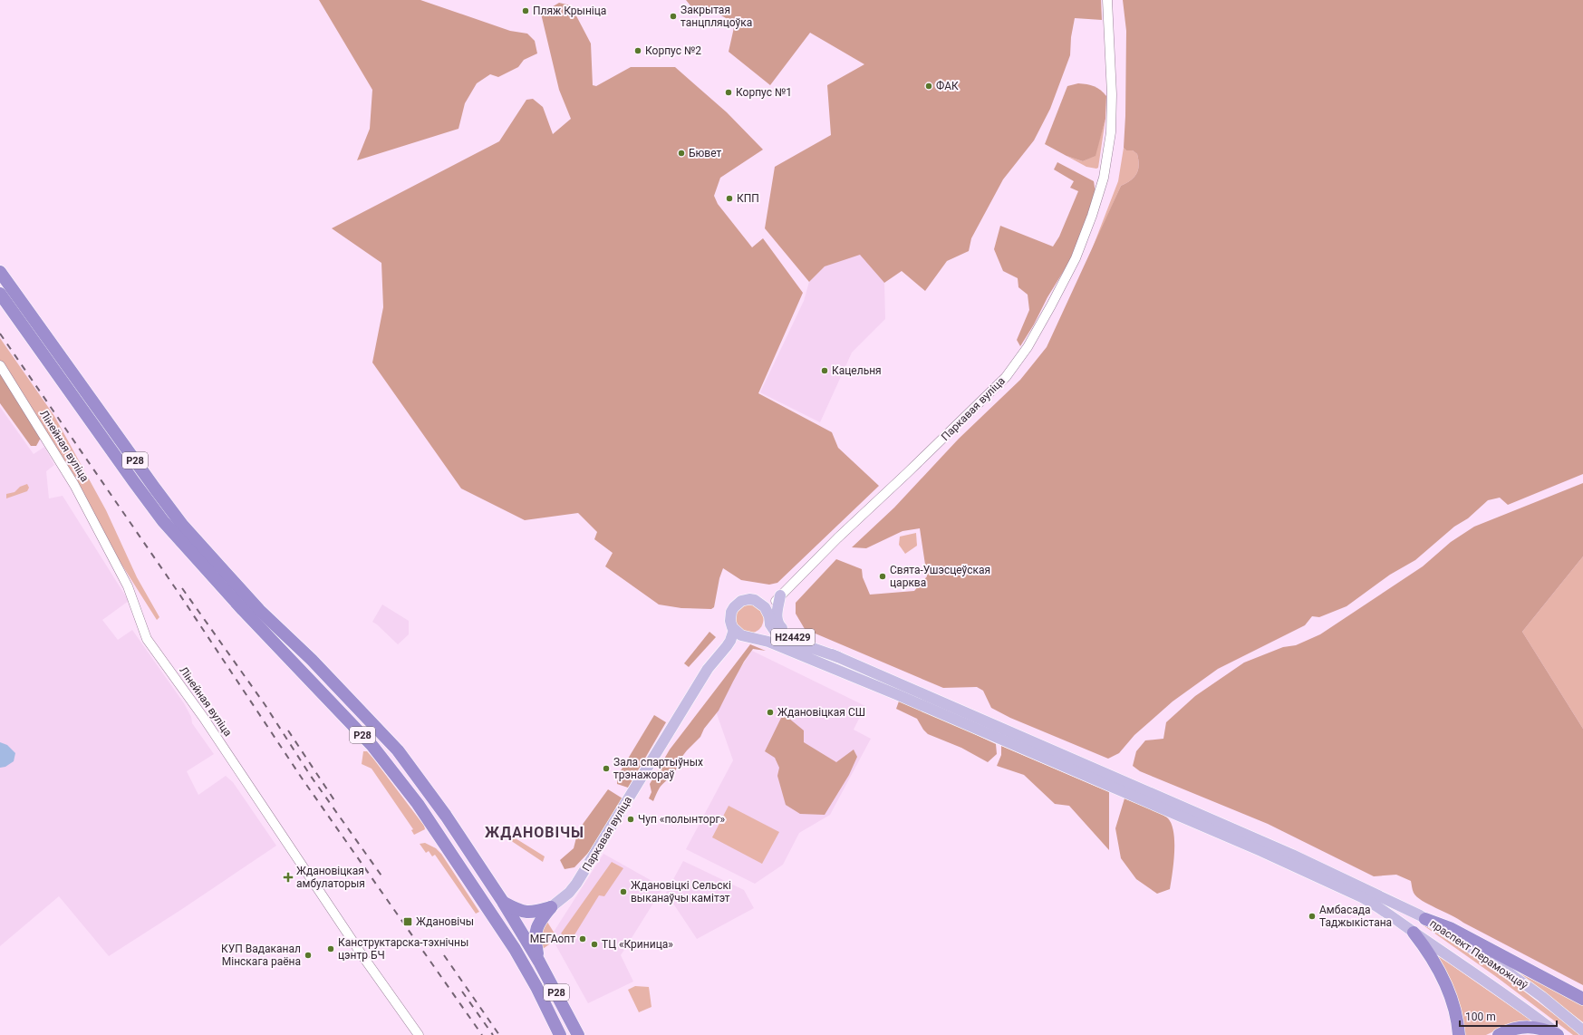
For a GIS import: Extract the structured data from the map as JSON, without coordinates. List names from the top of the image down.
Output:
{
  "streets": {
    "highway": ["Р28", "Н24429"],
    "main road": ["Паркавая вуліца", "праспект Пераможцаў"],
    "street": ["Лінейная вуліца"]
  },
  "crossings": [
    ["Паркавая вуліца", "Н24429"],
    ["Р28", "Н24429"],
    ["Н24429", "праспект Пераможцаў"]
  ],
  "districts": ["ЖДАНОВІЧЫ"],
  "places": {
    "other": [
      "Пляж Крыніца",
      "Закрытая танцпляцоўка",
      "Корпус №2",
      "ФАК",
      "Корпус №1",
      "Бювет",
      "КПП",
      "Кацельня",
      "Свята-Ушэсцеўская царква",
      "Ждановіцкая СШ",
      "Зала спартыўных трэнажораў",
      "Чуп «полынторг»",
      "Ждановіцкі Сельскі выканаўчы камітэт",
      "Амбасада Таджыкістана",
      "МЕГАопт",
      "ТЦ «Криница»",
      "Канструктарска-тэхнічны цэнтр БЧ",
      "КУП Вадаканал Мінскага раёна"
    ],
    "health": ["Ждановіцкая амбулаторыя"],
    "transit": ["Ждановічы"]
  },
  "scale_bar": "100 m"
}
